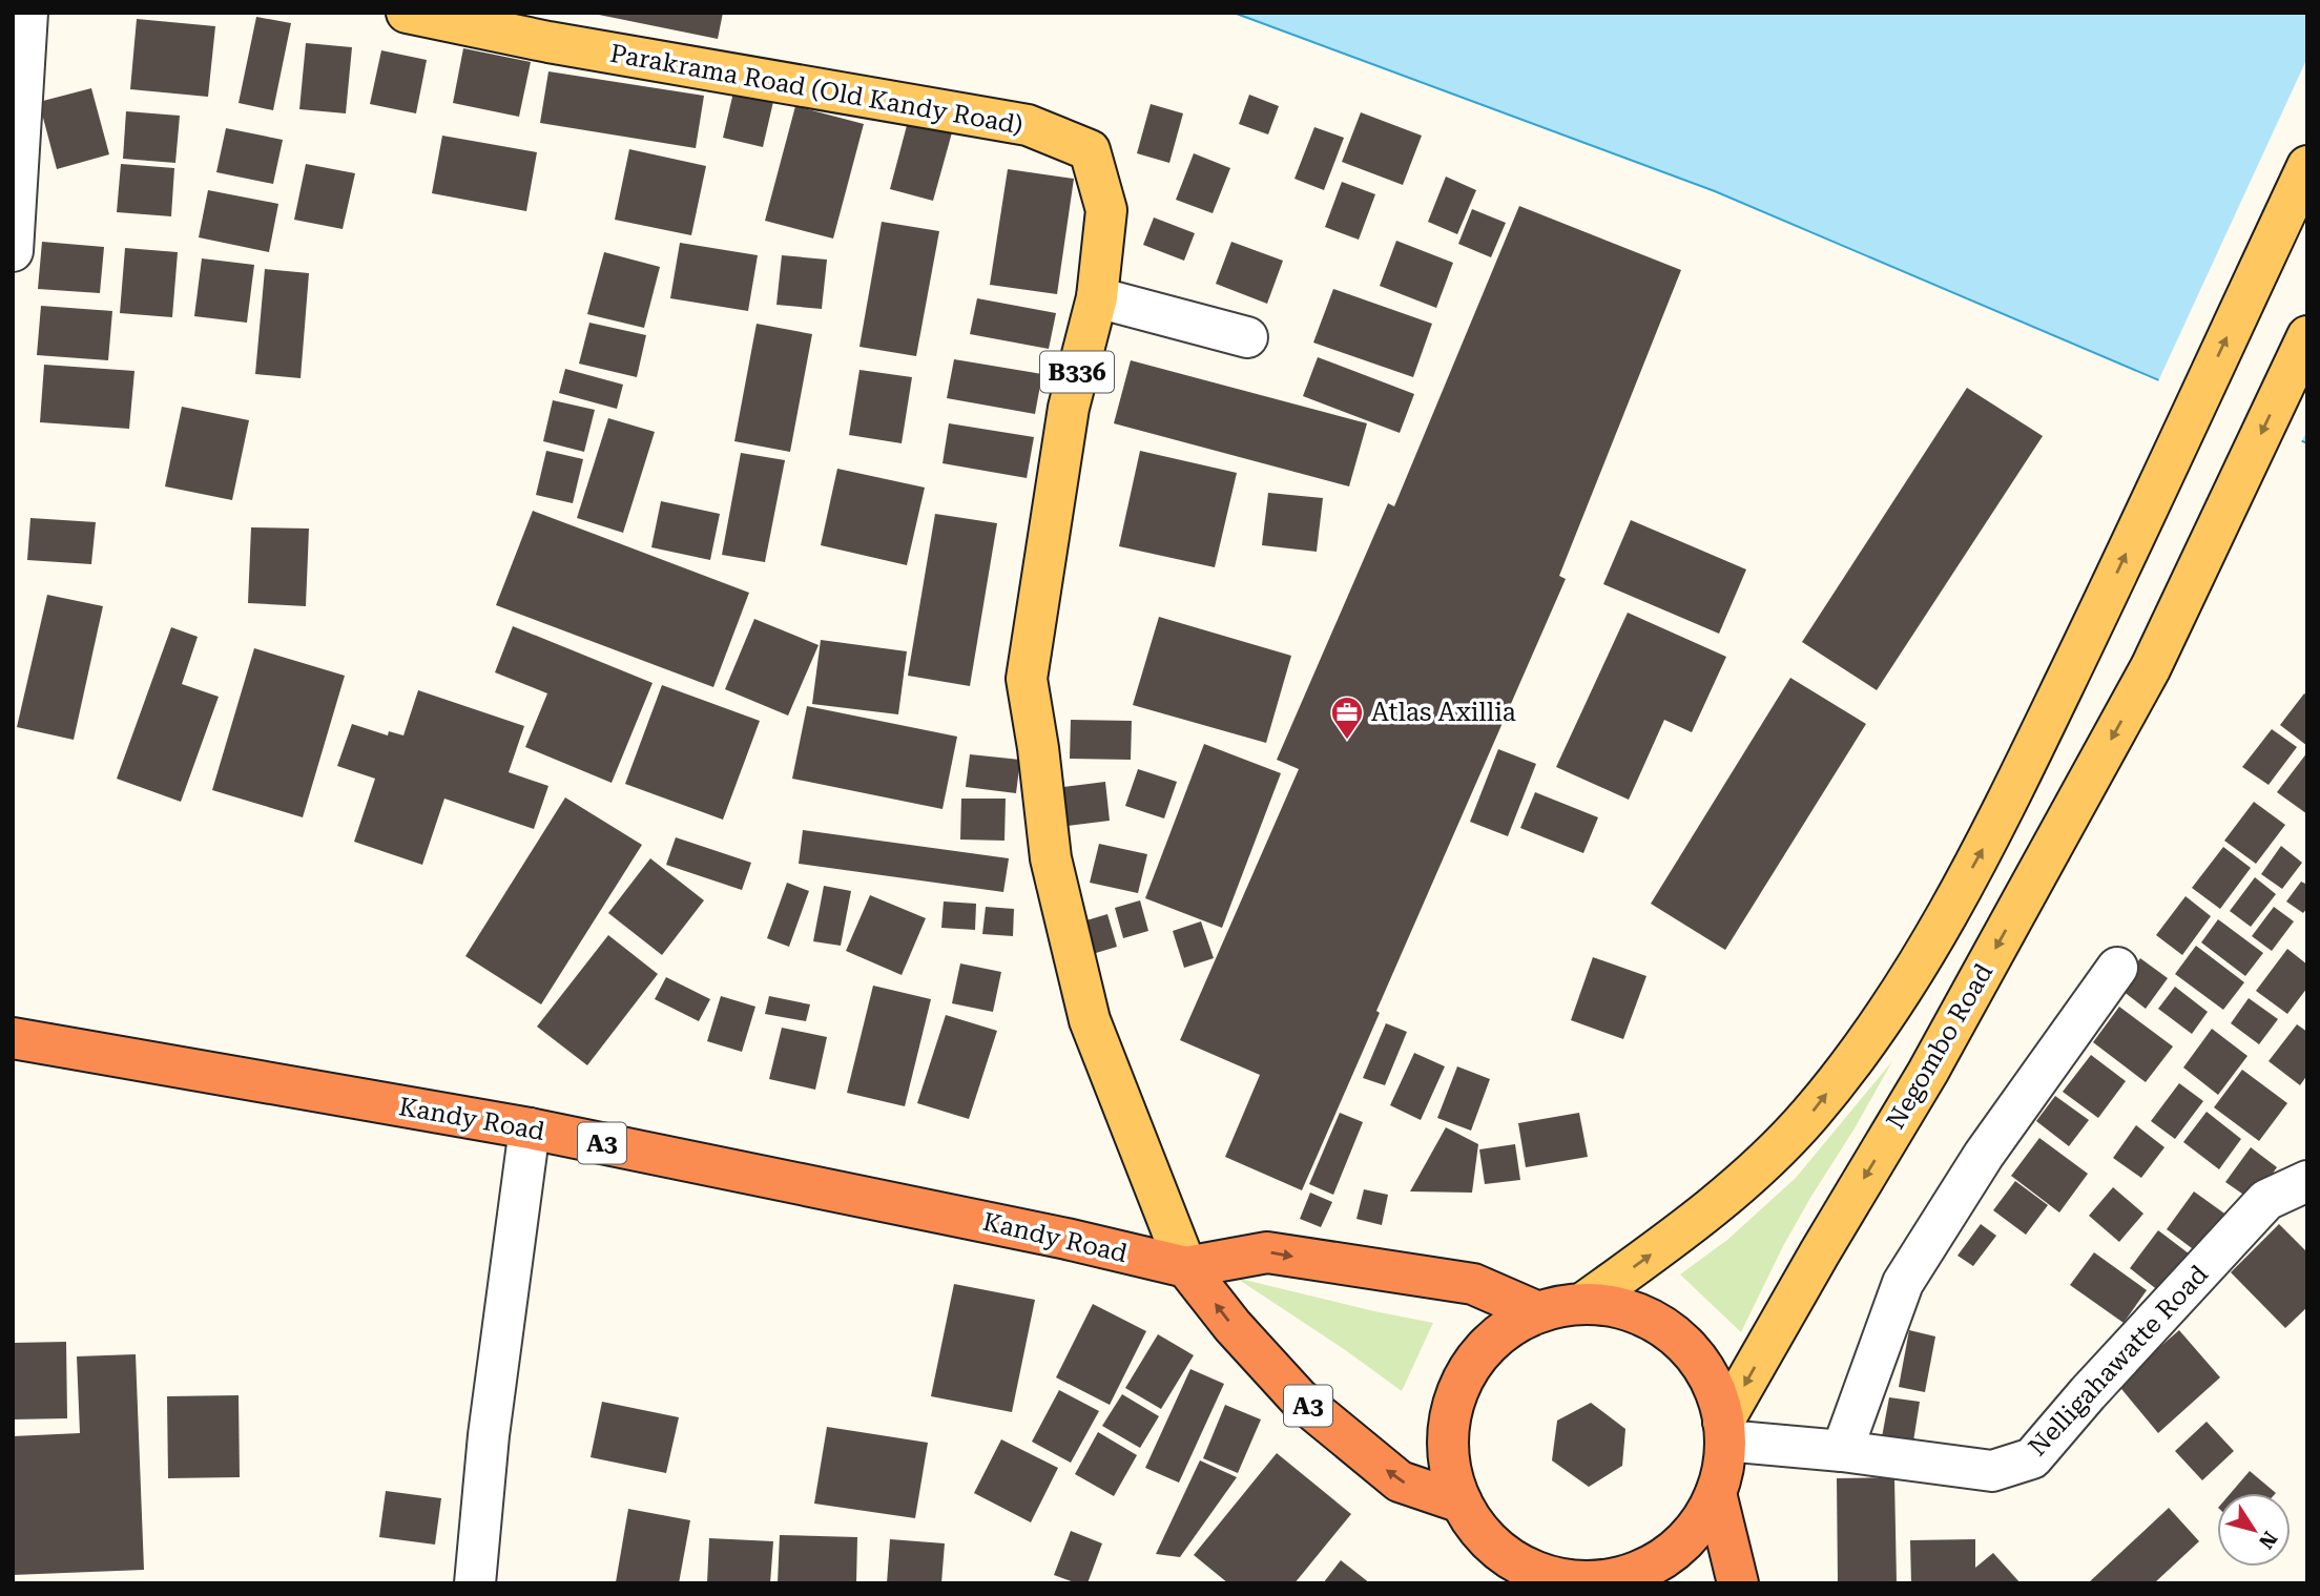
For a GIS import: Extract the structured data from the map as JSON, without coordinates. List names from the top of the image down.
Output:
{
  "streets": {
    "highway": ["Kandy Road", "A3"],
    "main road": ["Parakrama Road (Old Kandy Road)", "B336", "Negombo Road"],
    "street": ["Nelligahawatte Road"]
  },
  "crossings": [
    ["Parakrama Road (Old Kandy Road)", "Kandy Road"],
    ["Parakrama Road (Old Kandy Road)", "A3"],
    ["Negombo Road", "Nelligahawatte Road"],
    ["Kandy Road", "A3"]
  ],
  "places": {
    "office": ["Atlas Axillia"]
  },
  "north": "bottom right"
}
